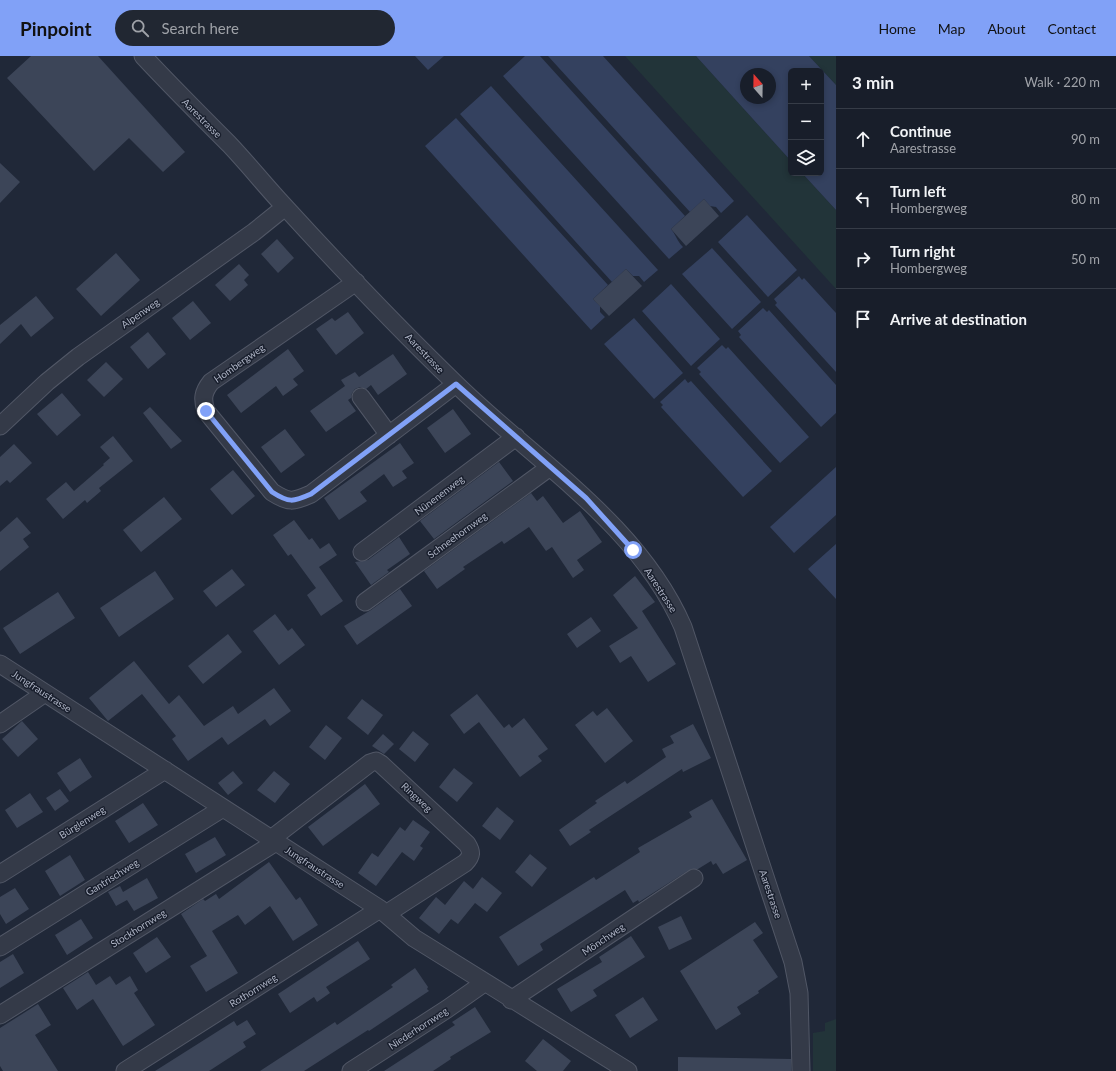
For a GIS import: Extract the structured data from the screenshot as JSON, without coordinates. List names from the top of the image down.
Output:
{
  "streets": {
    "street": [
      "Aarestrasse",
      "Alpenweg",
      "Hombergweg",
      "Nünenenweg",
      "Schneehornweg",
      "Jungfraustrasse",
      "Ringweg",
      "Bürglenweg",
      "Gantrischweg",
      "Stockhornweg",
      "Mönchweg",
      "Rothornweg",
      "Niederhornweg"
    ]
  },
  "crossings": [
    ["Aarestrasse", "Alpenweg"],
    ["Aarestrasse", "Hombergweg"],
    ["Aarestrasse", "Nünenenweg"],
    ["Aarestrasse", "Schneehornweg"],
    ["Jungfraustrasse", "Ringweg"],
    ["Jungfraustrasse", "Bürglenweg"],
    ["Jungfraustrasse", "Gantrischweg"],
    ["Jungfraustrasse", "Stockhornweg"],
    ["Jungfraustrasse", "Mönchweg"],
    ["Jungfraustrasse", "Rothornweg"],
    ["Jungfraustrasse", "Niederhornweg"],
    ["Ringweg", "Stockhornweg"],
    ["Ringweg", "Rothornweg"]
  ],
  "north": "top",
  "page": {
    "header": "Pinpoint",
    "search": "Search here",
    "nav": [
      "Home",
      "Map",
      "About",
      "Contact"
    ],
    "heading": ["3 min", "Walk · 220 m"],
    "map_buttons": ["+", "−"],
    "list": [
      ["Continue", "Aarestrasse", "90 m"],
      ["Turn left", "Hombergweg", "80 m"],
      ["Turn right", "Hombergweg", "50 m"],
      "Arrive at destination"
    ]
  }
}
